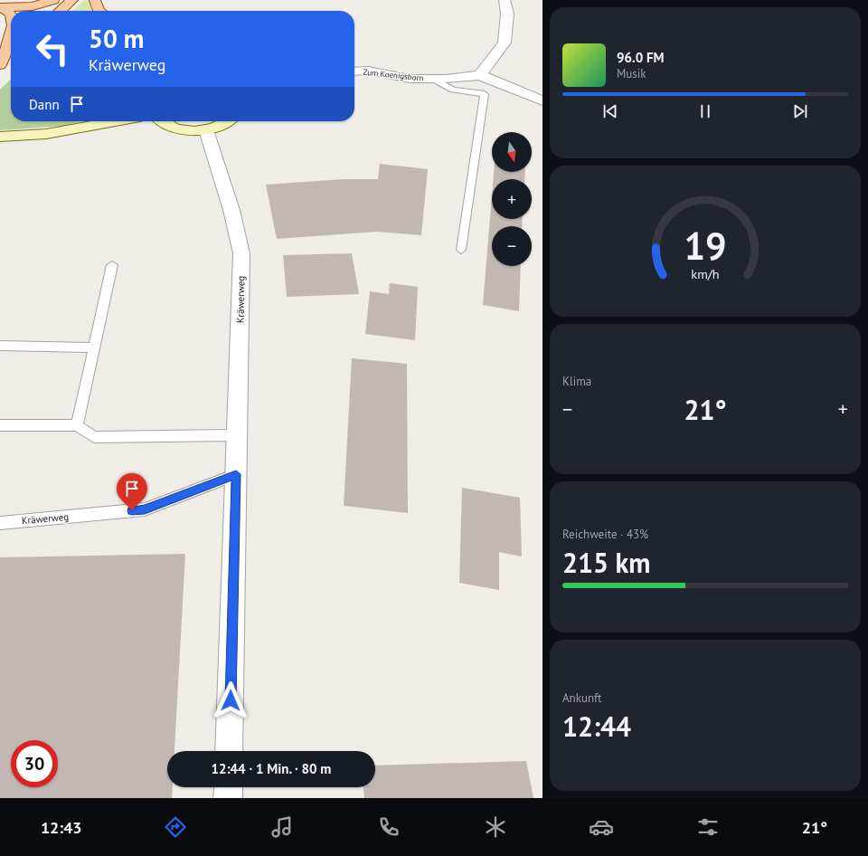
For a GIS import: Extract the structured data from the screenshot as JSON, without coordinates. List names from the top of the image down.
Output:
{
  "streets": {
    "street": ["Zum Koenigsborn", "Kräwerweg"]
  },
  "north": "bottom",
  "page": {
    "turn": ["50 m", "Kräwerweg"],
    "song": ["96.0 FM", "Musik"],
    "then": "Dann",
    "map_buttons": ["+", "−"],
    "tile": [
      "Klima",
      ["Reichweite · 43%", "215 km"],
      ["Ankunft", "12:44"]
    ],
    "heat": ["−", "21°", "+"],
    "limit": "30",
    "trip": "12:44 · 1 Min. · 80 m",
    "tabs": ["12:43", "21°"],
    "gauge": ["19", "km/h"]
  }
}
